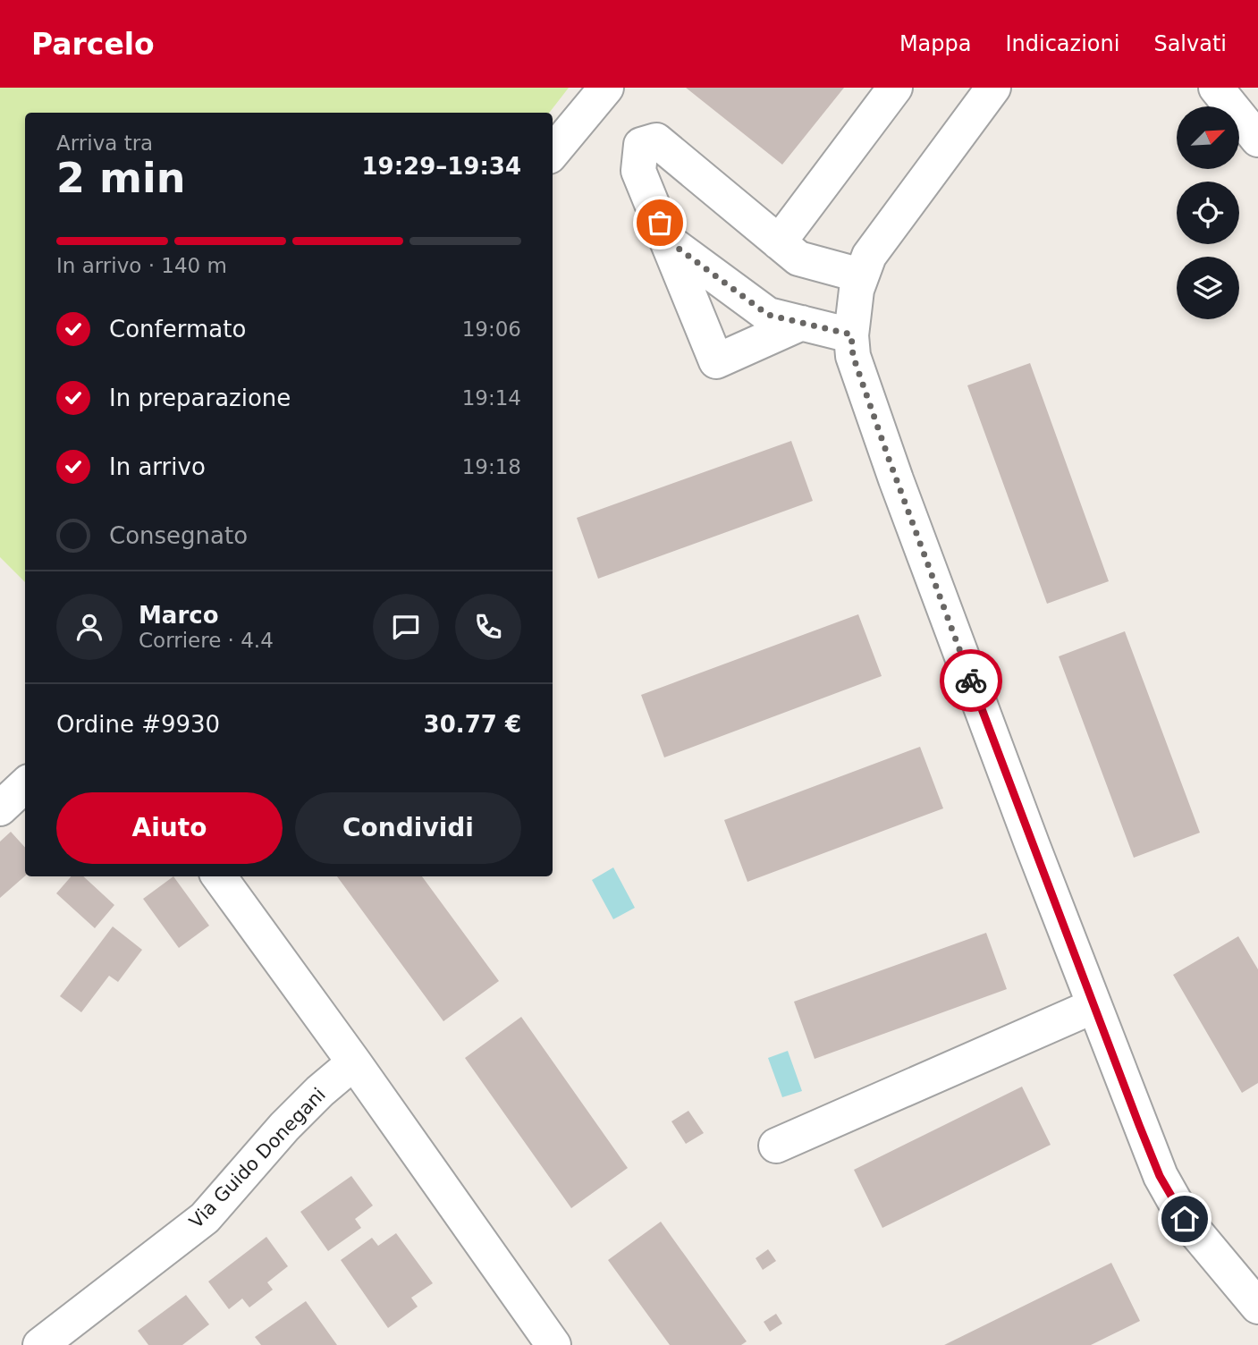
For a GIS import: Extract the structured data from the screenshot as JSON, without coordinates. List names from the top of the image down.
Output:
{
  "streets": {
    "street": ["Via Guido Donegani"]
  },
  "north": "top right",
  "page": {
    "header": "Parcelo",
    "nav": ["Mappa", "Indicazioni", "Salvati"],
    "heading": ["2 min", "Arriva tra", "19:29–19:34"],
    "panel": [
      "Marco",
      "Corriere · 4.4",
      "Ordine #9930",
      "30.77 €"
    ],
    "bar": "In arrivo · 140 m",
    "list": [
      ["Confermato", "19:06"],
      ["In preparazione", "19:14"],
      ["In arrivo", "19:18"],
      "Consegnato"
    ],
    "buttons": ["Aiuto", "Condividi"]
  }
}
